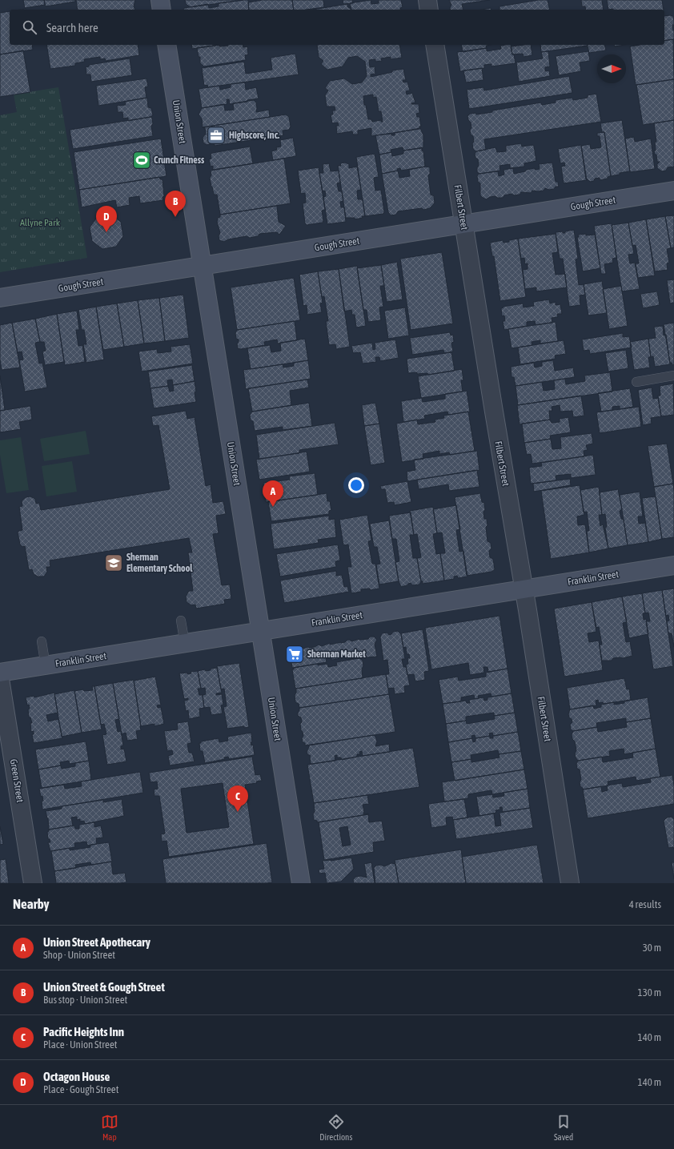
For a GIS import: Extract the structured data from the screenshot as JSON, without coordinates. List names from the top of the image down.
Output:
{
  "streets": {
    "street": [
      "Union Street",
      "Gough Street",
      "Filbert Street",
      "Franklin Street",
      "Green Street"
    ]
  },
  "crossings": [
    ["Union Street", "Gough Street"],
    ["Union Street", "Franklin Street"],
    ["Gough Street", "Filbert Street"],
    ["Filbert Street", "Franklin Street"]
  ],
  "parks": ["Allyne Park"],
  "places": {
    "office": ["Highscore, Inc."],
    "sports": ["Crunch Fitness"],
    "school or university": ["Sherman Elementary School"],
    "supermarket": ["Sherman Market"]
  },
  "north": "right",
  "page": {
    "search": "Search here",
    "pins": [
      "B",
      "D",
      "A",
      "C"
    ],
    "heading": ["Nearby", "4 results"],
    "list": [
      {
        "mark": "A",
        "name": "Union Street Apothecary",
        "note": "Shop · Union Street",
        "value": "30 m"
      },
      {
        "mark": "B",
        "name": "Union Street & Gough Street",
        "note": "Bus stop · Union Street",
        "value": "130 m"
      },
      {
        "mark": "C",
        "name": "Pacific Heights Inn",
        "note": "Place · Union Street",
        "value": "140 m"
      },
      {
        "mark": "D",
        "name": "Octagon House",
        "note": "Place · Gough Street",
        "value": "140 m"
      }
    ],
    "nav": ["Map", "Directions", "Saved"]
  }
}
